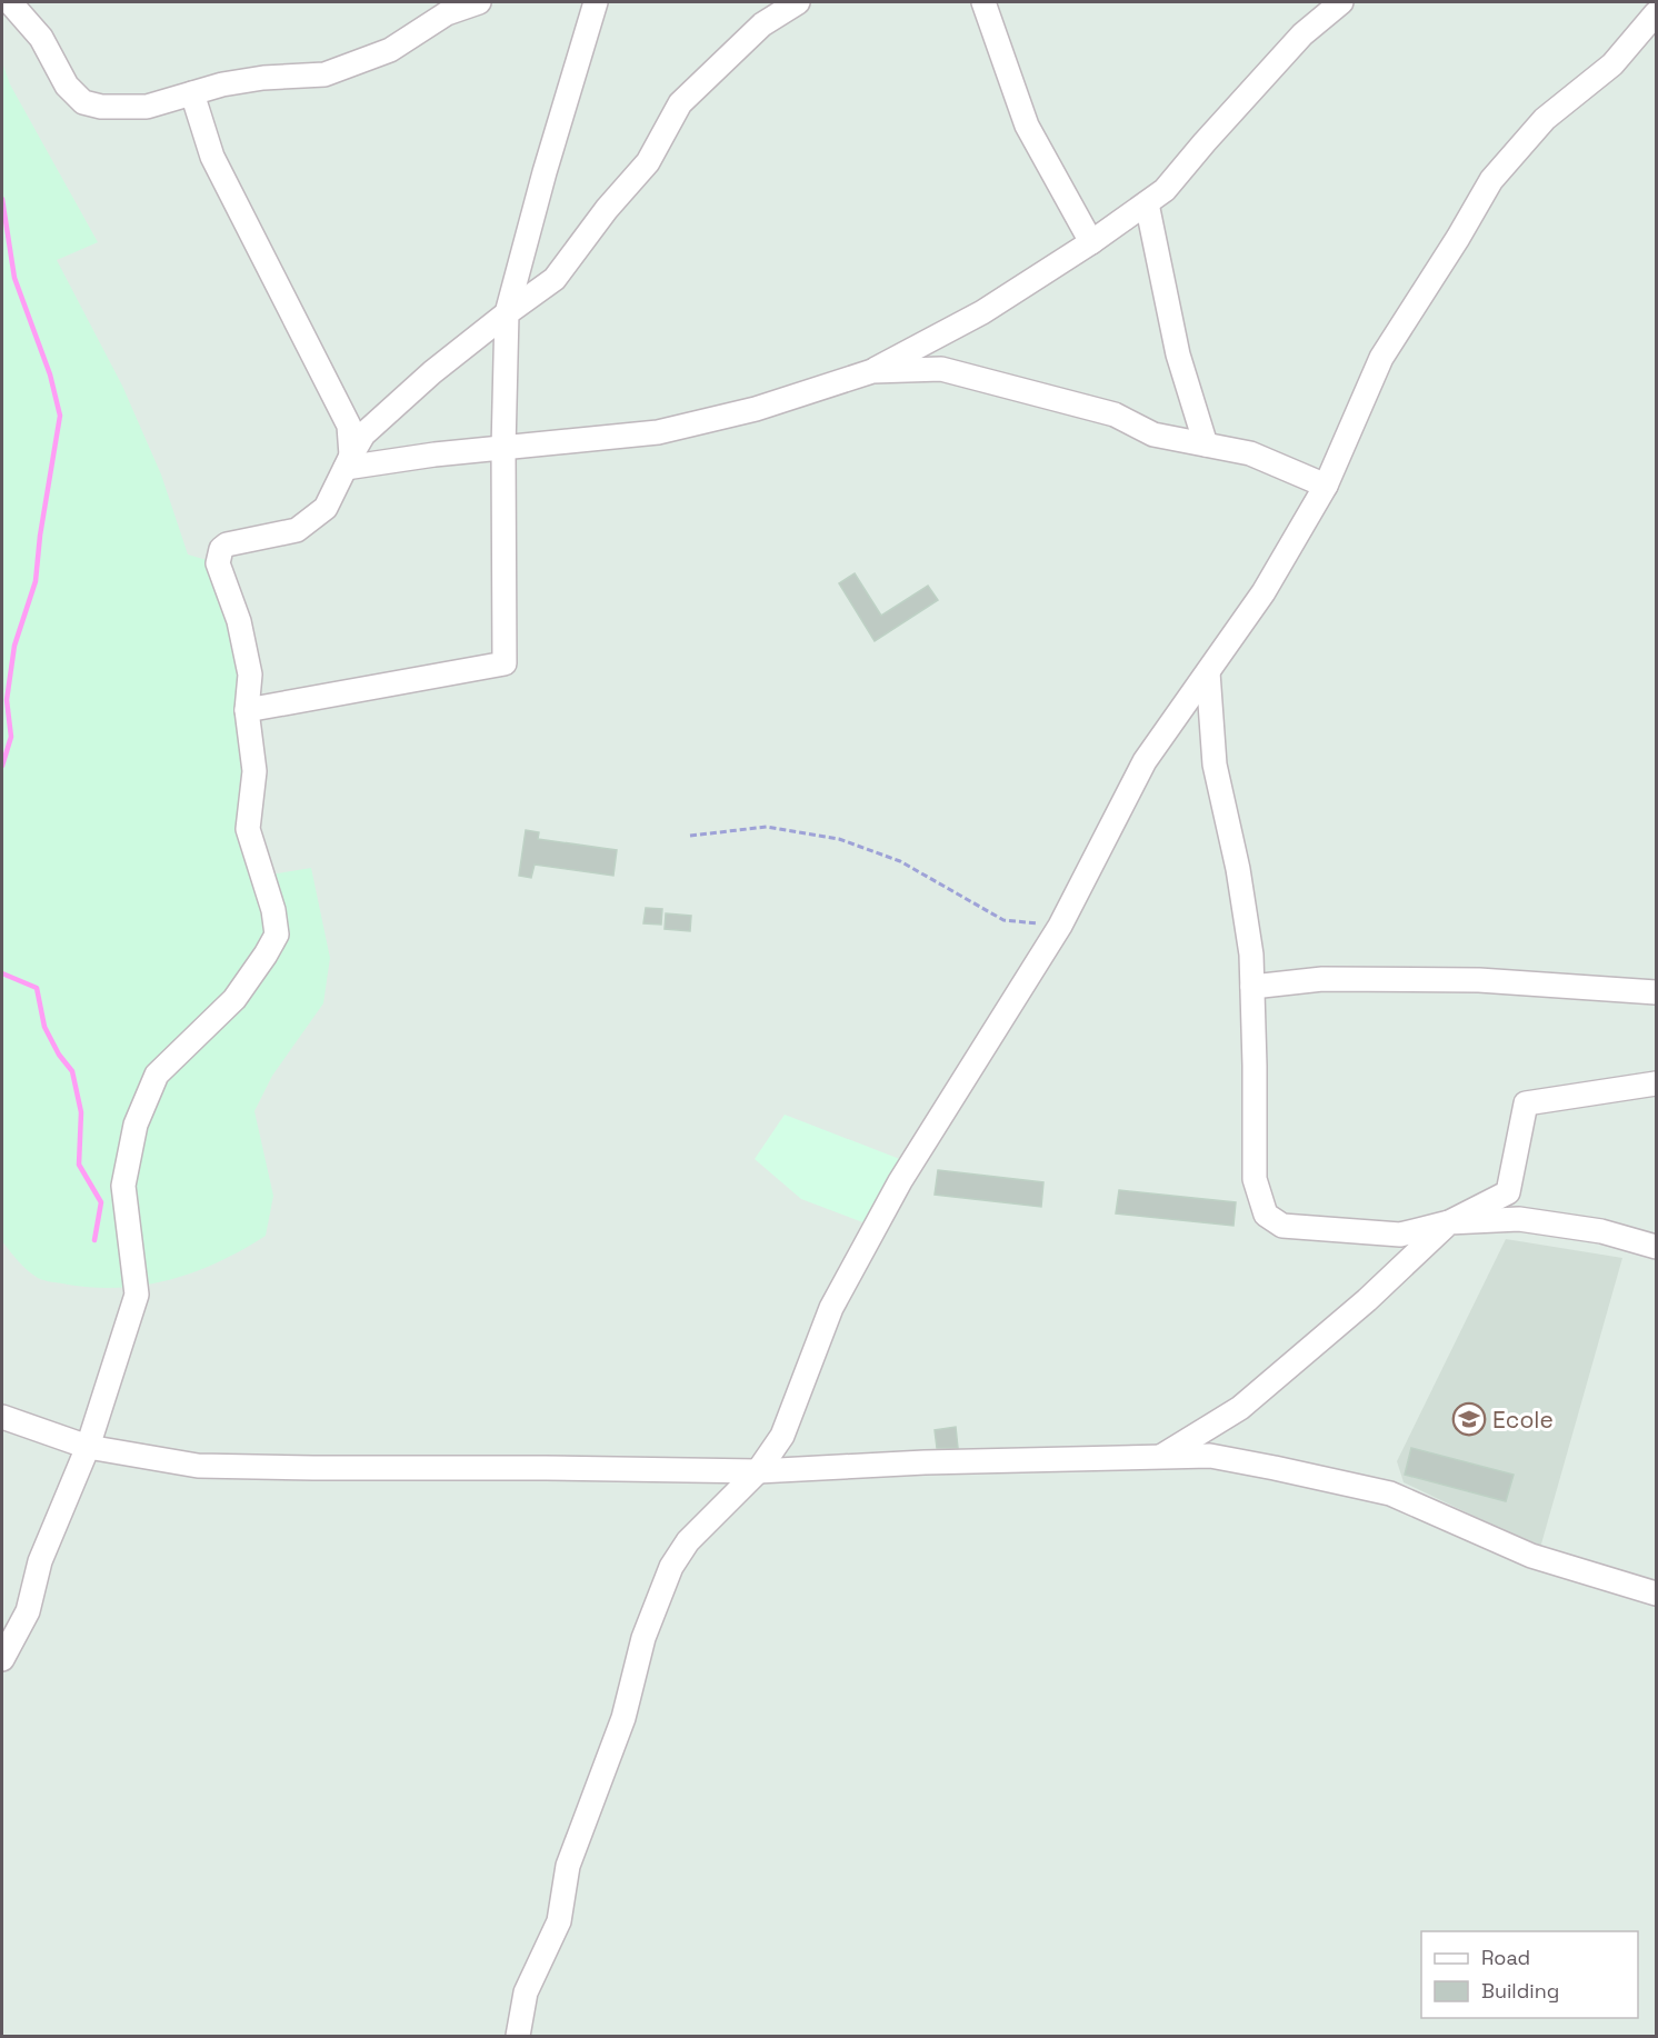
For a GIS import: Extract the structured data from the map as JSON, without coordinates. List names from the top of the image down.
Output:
{
  "places": {
    "school or university": ["Ecole"]
  },
  "legend": ["Road", "Building"]
}
